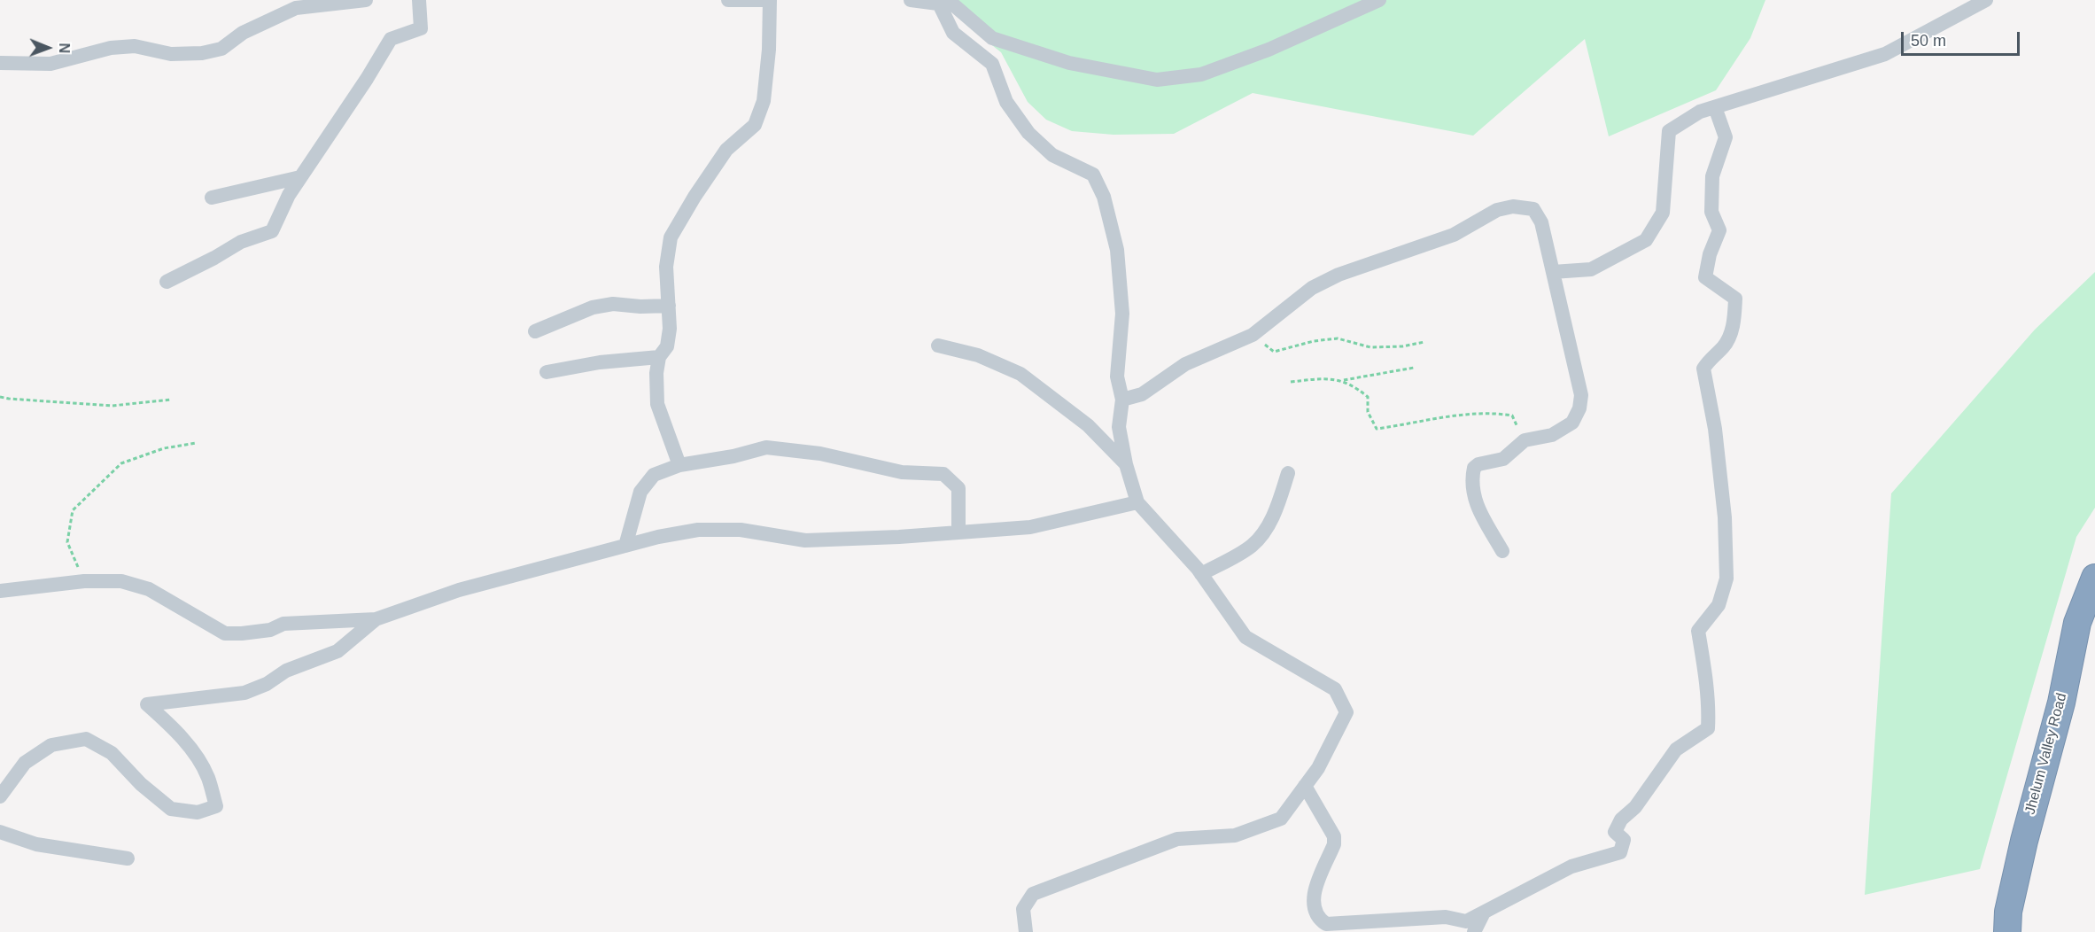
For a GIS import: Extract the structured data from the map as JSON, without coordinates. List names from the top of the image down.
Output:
{
  "streets": {
    "highway": ["Jhelum Valley Road"]
  },
  "scale_bar": "50 m",
  "north": "right"
}
